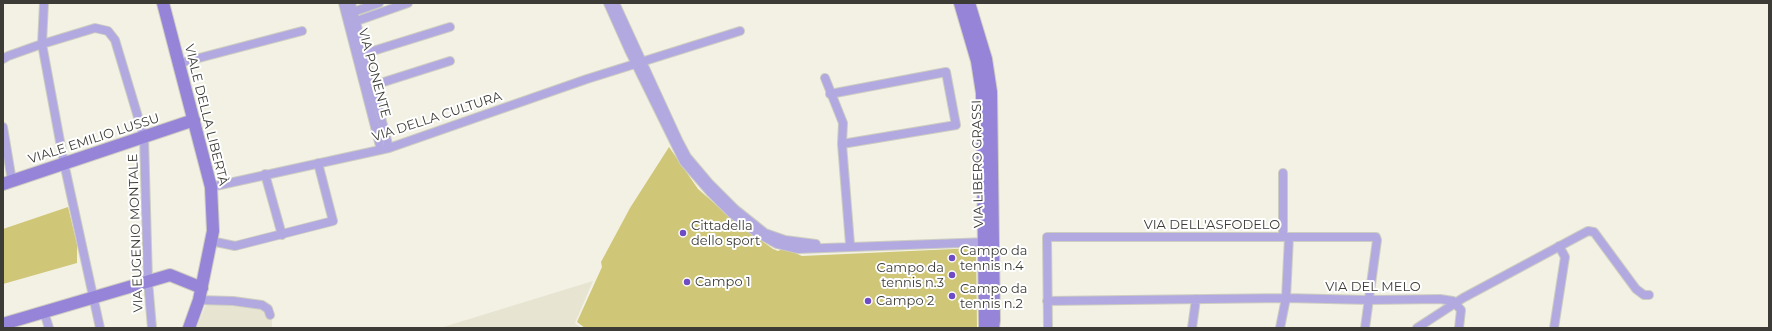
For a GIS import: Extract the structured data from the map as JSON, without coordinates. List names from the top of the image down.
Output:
{
  "streets": {
    "street": [
      "VIA PONENTE",
      "VIALE DELLA LIBERTÀ",
      "VIA DELLA CULTURA",
      "VIALE EMILIO LUSSU",
      "VIA LIBERO GRASSI",
      "VIA DELL'ASFODELO",
      "VIA EUGENIO MONTALE",
      "VIA DEL MELO"
    ]
  },
  "crossings": [
    ["VIA PONENTE", "VIA DELLA CULTURA"],
    ["VIALE DELLA LIBERTÀ", "VIA DELLA CULTURA"],
    ["VIALE DELLA LIBERTÀ", "VIALE EMILIO LUSSU"],
    ["VIALE EMILIO LUSSU", "VIA EUGENIO MONTALE"],
    ["VIA DELL'ASFODELO", "VIA DEL MELO"]
  ],
  "places": [
    "Cittadella dello sport",
    "Campo da tennis n.4",
    "Campo da tennis n.3",
    "Campo 1",
    "Campo da tennis n.2",
    "Campo 2"
  ]
}
